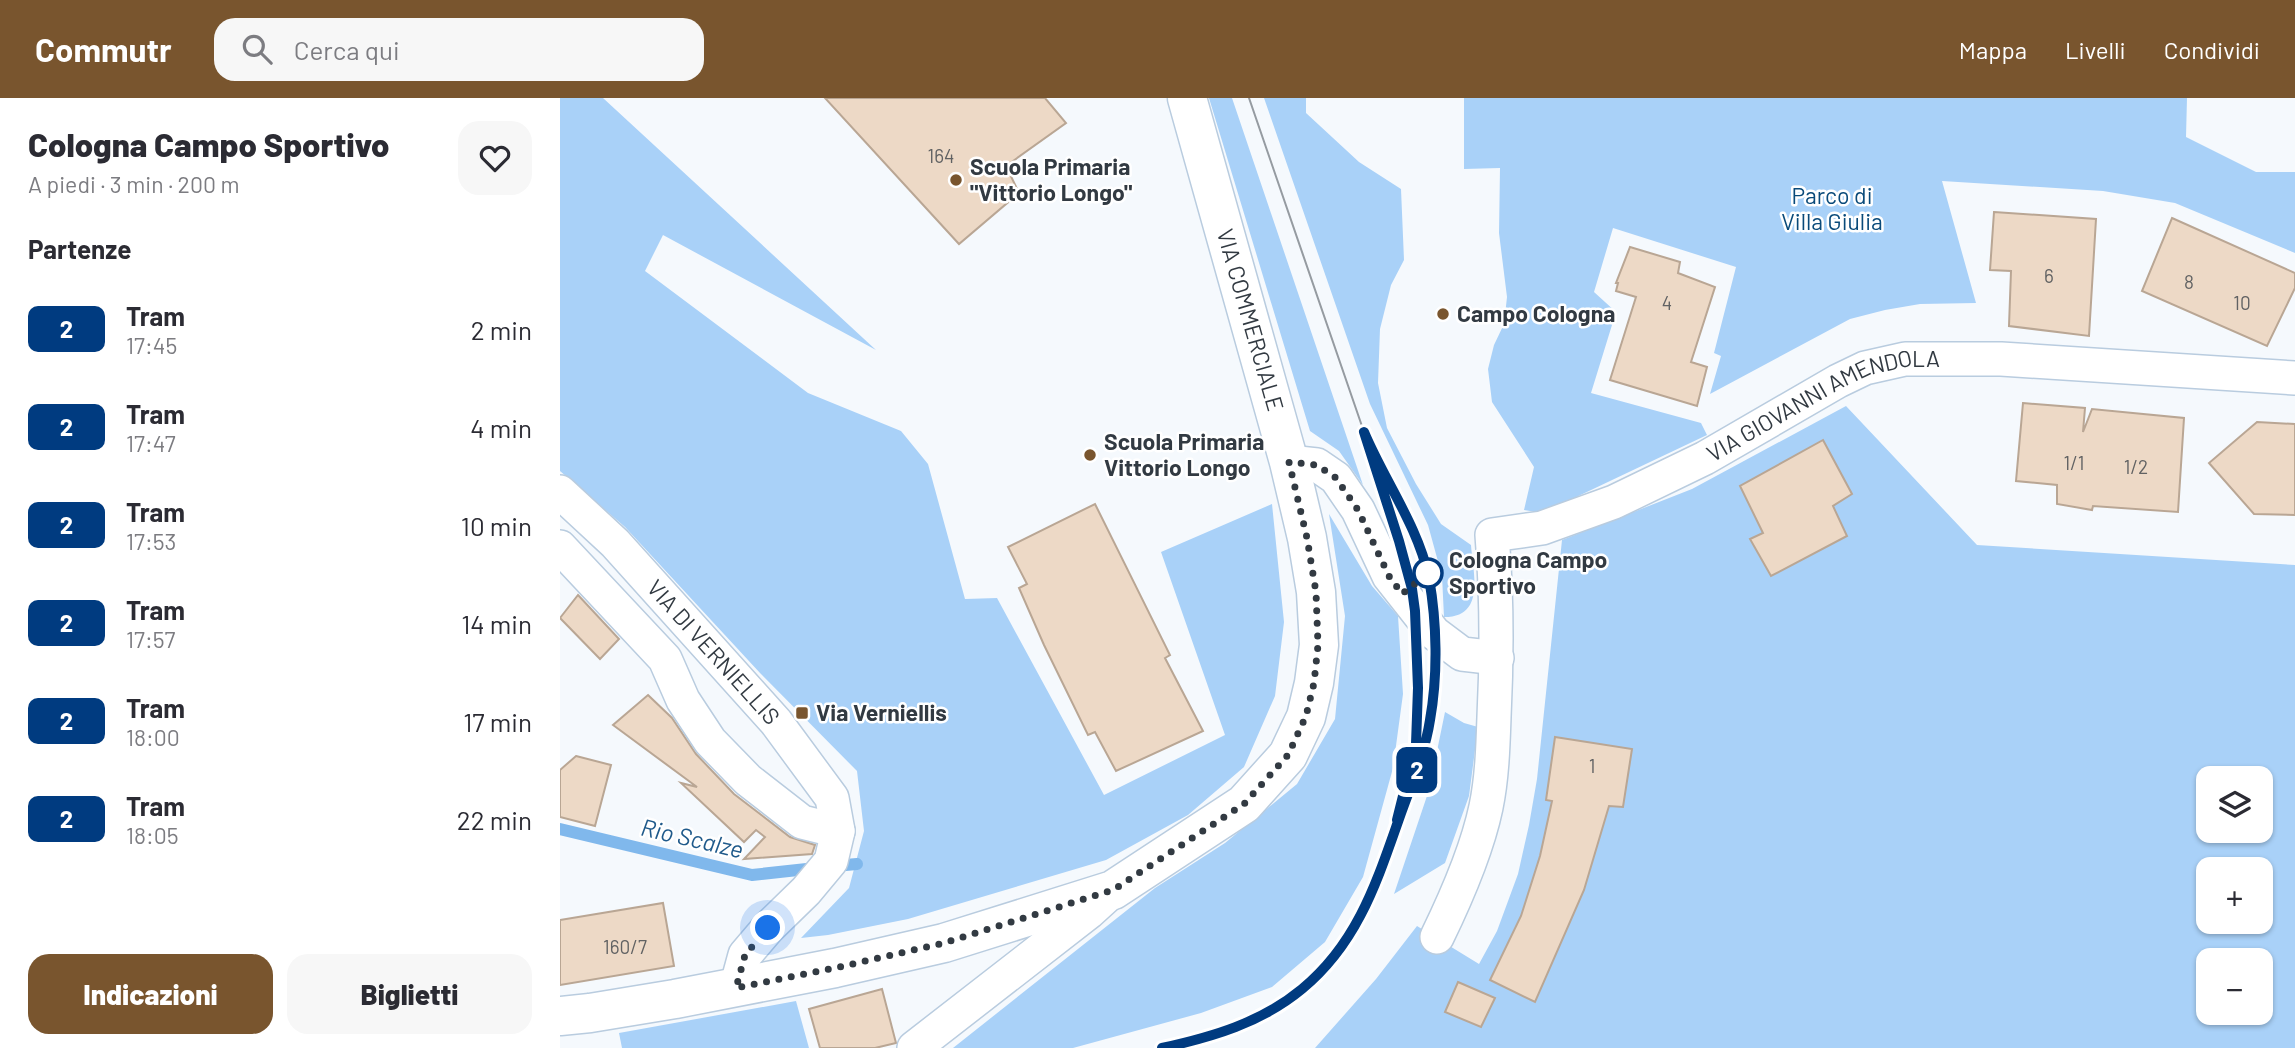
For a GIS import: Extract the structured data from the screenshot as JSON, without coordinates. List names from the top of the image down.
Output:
{
  "streets": {
    "main road": ["VIA COMMERCIALE"],
    "street": ["VIA GIOVANNI AMENDOLA", "VIA DI VERNIELLIS"]
  },
  "crossings": [
    ["VIA COMMERCIALE", "VIA DI VERNIELLIS"]
  ],
  "water": ["Rio Scalze"],
  "parks": ["Parco di Villa Giulia"],
  "places": {
    "other": [
      "Scuola Primaria \"Vittorio Longo\"",
      "Campo Cologna",
      "Scuola Primaria Vittorio Longo",
      "Cologna Campo Sportivo"
    ],
    "transit": ["Via Verniellis"]
  },
  "lines": ["tram line 2"],
  "house_numbers": [
    "164",
    "6",
    "8",
    "4",
    "10",
    "1/1",
    "1/2",
    "1",
    "160/7"
  ],
  "page": {
    "header": "Commutr",
    "search": "Cerca qui",
    "nav": ["Mappa", "Livelli", "Condividi"],
    "heading": [
      ["Cologna Campo Sportivo", "A piedi · 3 min · 200 m"],
      "Partenze"
    ],
    "on_map": "2",
    "list": [
      {
        "mark": "2",
        "name": "Tram",
        "note": "17:45",
        "value": "2 min"
      },
      {
        "mark": "2",
        "name": "Tram",
        "note": "17:47",
        "value": "4 min"
      },
      {
        "mark": "2",
        "name": "Tram",
        "note": "17:53",
        "value": "10 min"
      },
      {
        "mark": "2",
        "name": "Tram",
        "note": "17:57",
        "value": "14 min"
      },
      {
        "mark": "2",
        "name": "Tram",
        "note": "18:00",
        "value": "17 min"
      },
      {
        "mark": "2",
        "name": "Tram",
        "note": "18:05",
        "value": "22 min"
      }
    ],
    "map_buttons": ["+", "−"],
    "buttons": ["Indicazioni", "Biglietti"]
  }
}
